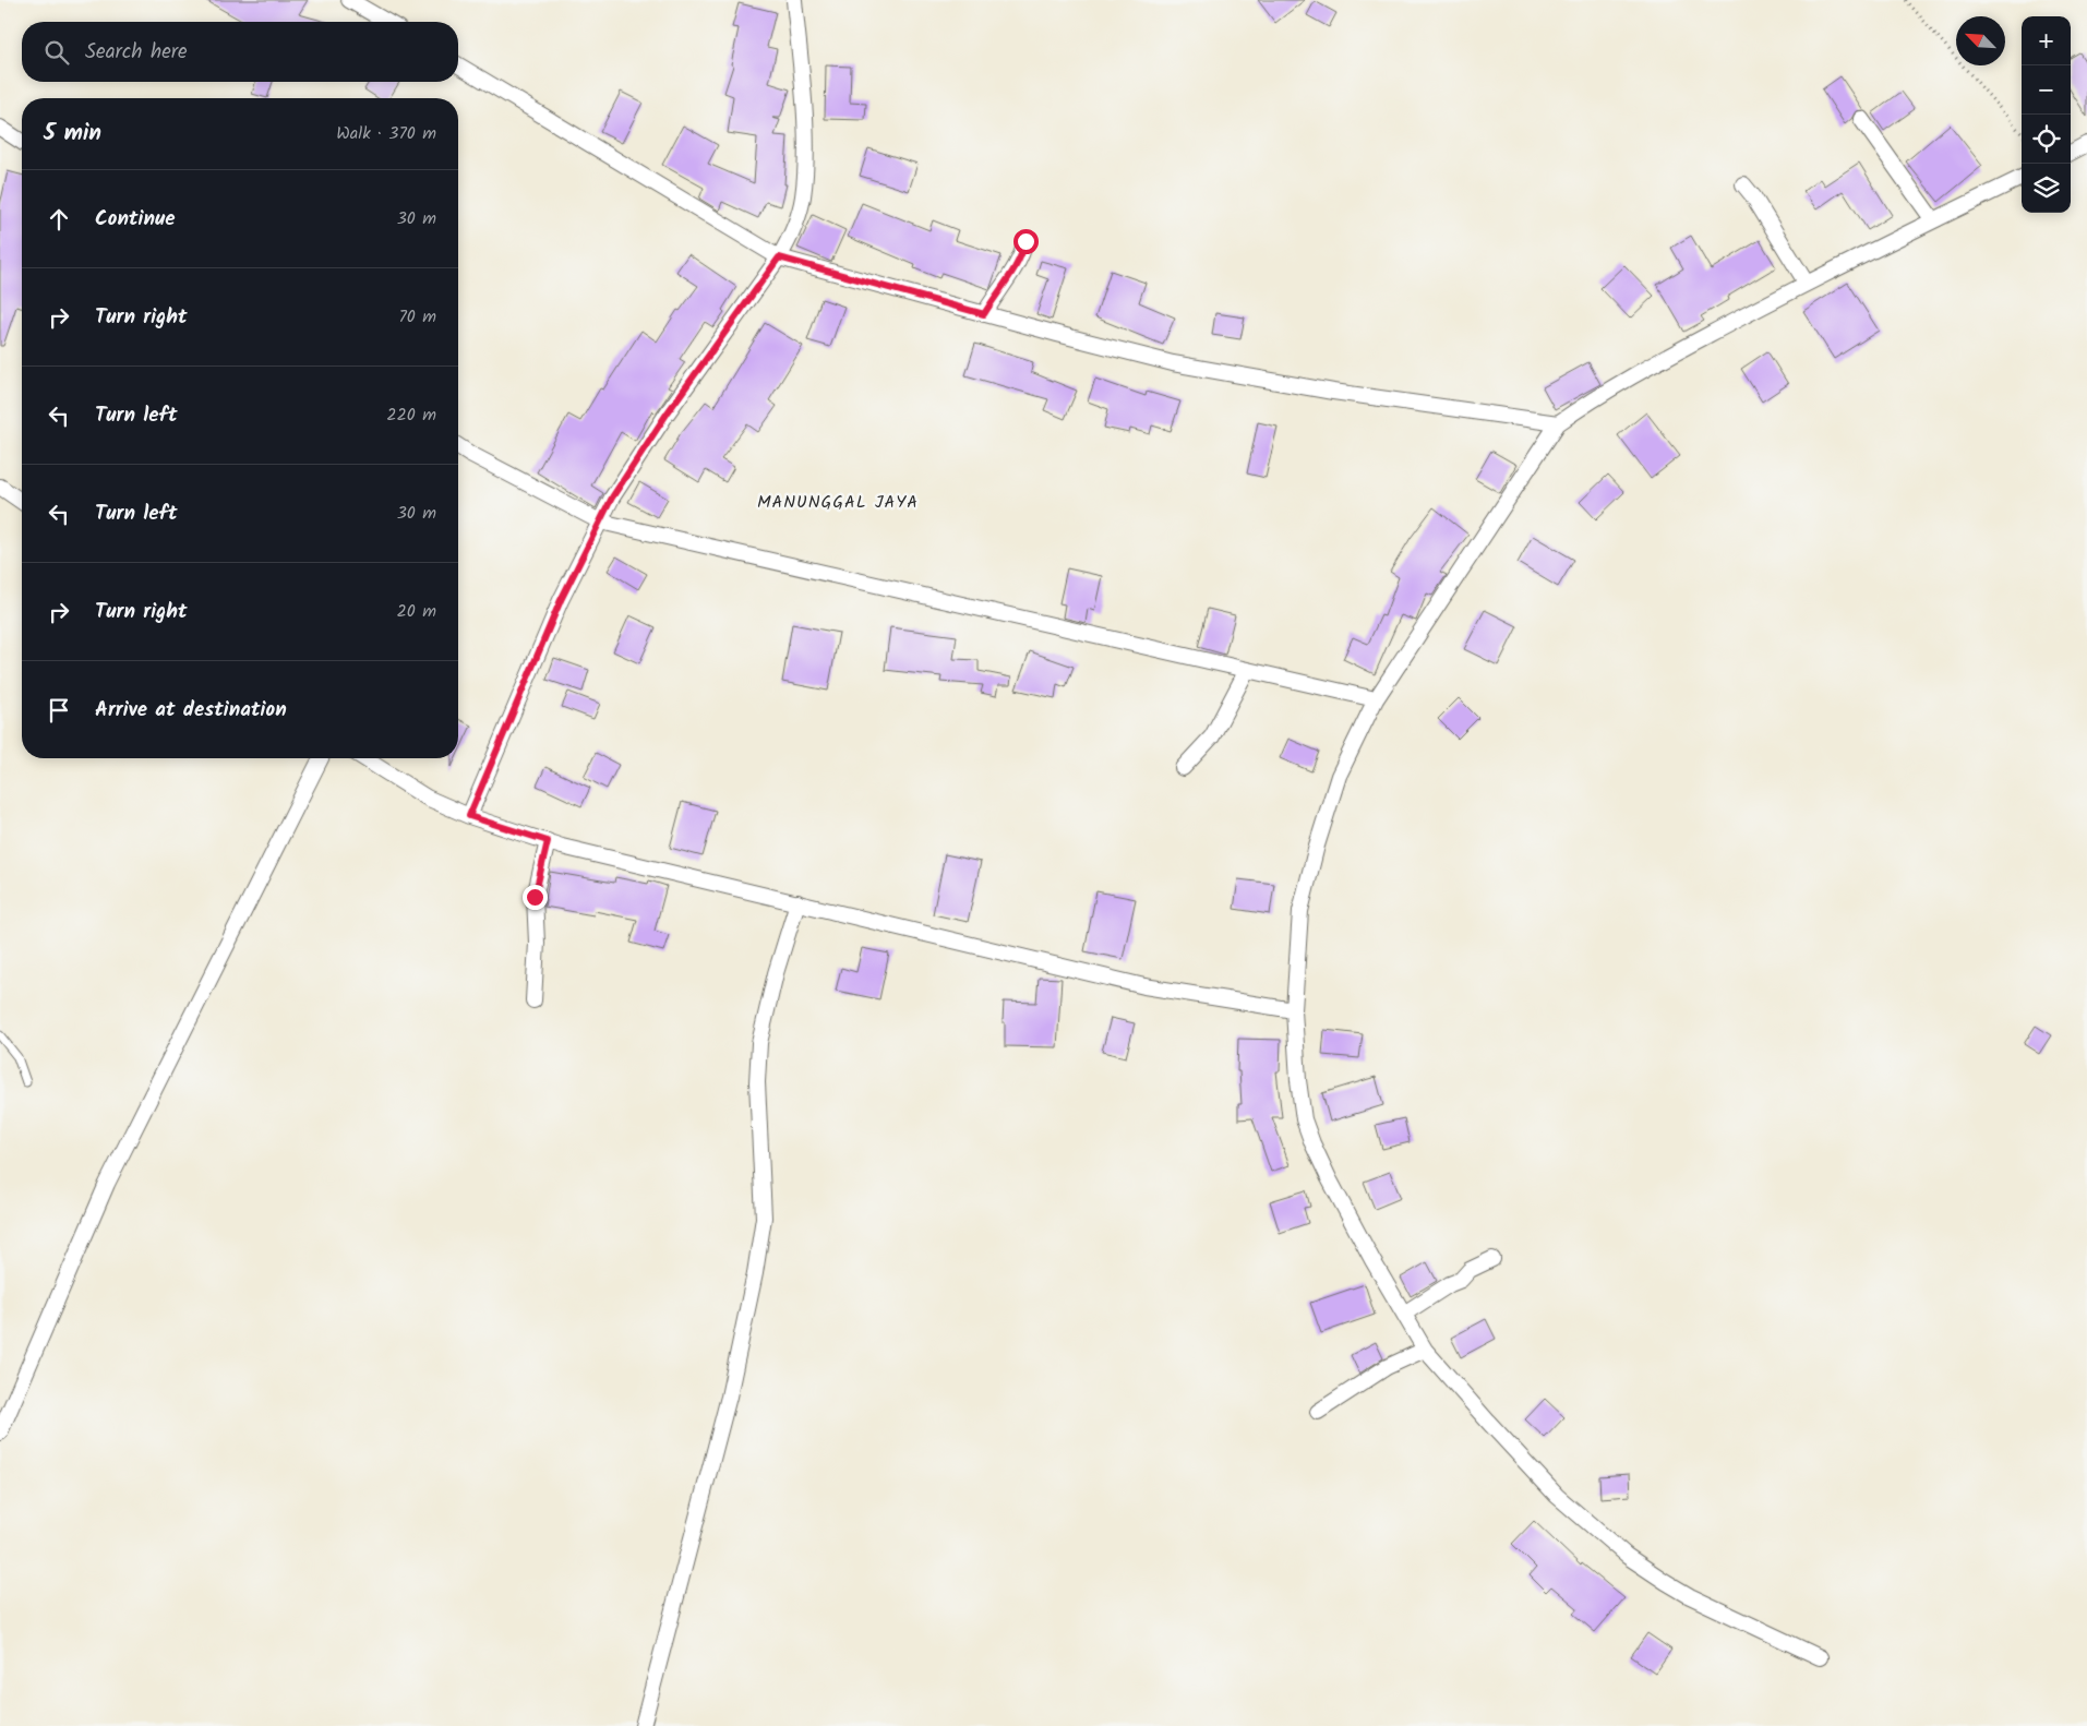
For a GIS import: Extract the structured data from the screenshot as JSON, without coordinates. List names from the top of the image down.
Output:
{
  "districts": ["MANUNGGAL JAYA"],
  "north": "top left",
  "page": {
    "map_buttons": ["+", "−"],
    "search": "Search here",
    "heading": ["5 min", "Walk · 370 m"],
    "list": [
      ["Continue", "30 m"],
      ["Turn right", "70 m"],
      ["Turn left", "220 m"],
      ["Turn left", "30 m"],
      ["Turn right", "20 m"],
      "Arrive at destination"
    ]
  }
}
